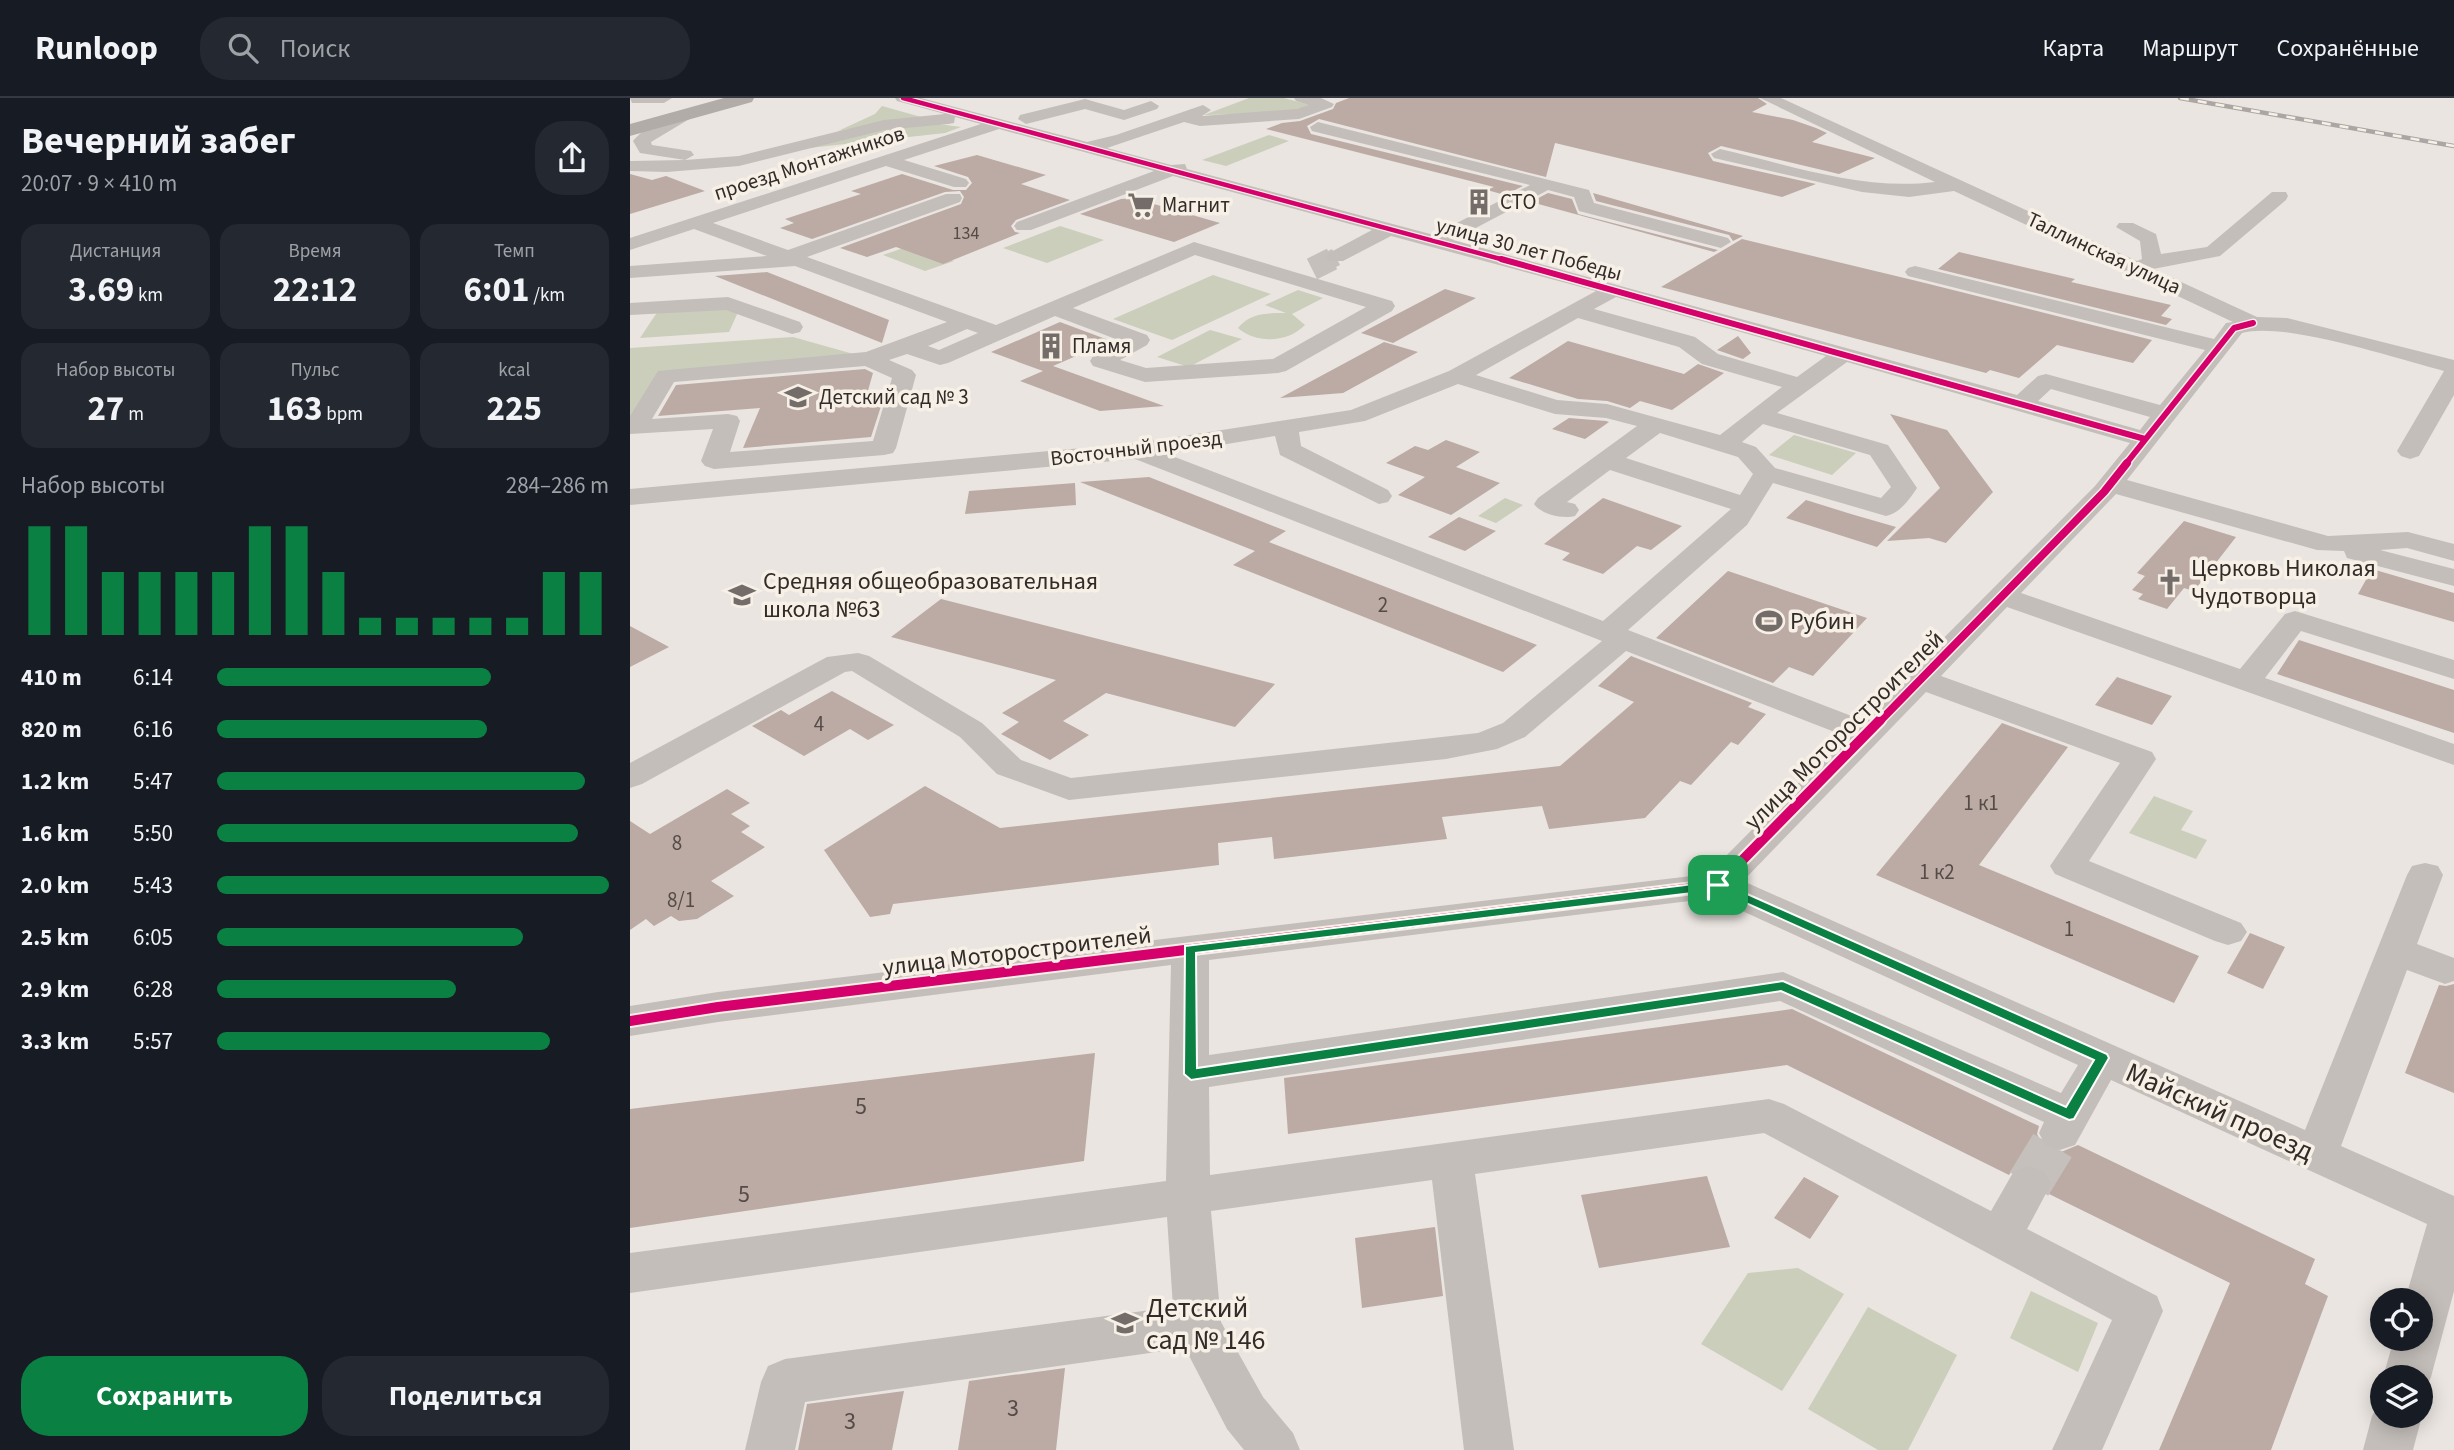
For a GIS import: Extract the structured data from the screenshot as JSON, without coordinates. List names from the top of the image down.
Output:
{
  "streets": {
    "street": [
      "проезд Монтажников",
      "улица 30 лет Победы",
      "Таллинская улица",
      "Восточный проезд",
      "улица Моторостроителей",
      "Майский проезд"
    ]
  },
  "crossings": [
    ["проезд Монтажников", "улица 30 лет Победы"],
    ["улица 30 лет Победы", "Восточный проезд"],
    ["улица 30 лет Победы", "улица Моторостроителей"],
    ["Таллинская улица", "улица Моторостроителей"],
    ["улица Моторостроителей", "Майский проезд"]
  ],
  "places": {
    "building": ["СТО", "Пламя"],
    "supermarket": ["Магнит"],
    "school or university": ["Детский сад № 3", "Средняя общеобразовательная школа №63", "Детский сад № 146"],
    "church": ["Церковь Николая Чудотворца"],
    "sports": ["Рубин"]
  },
  "house_numbers": [
    "134",
    "2",
    "4",
    "1 к1",
    "8",
    "1 к2",
    "8/1",
    "1",
    "5",
    "5",
    "3",
    "3"
  ],
  "page": {
    "header": "Runloop",
    "search": "Поиск",
    "nav": ["Карта", "Маршрут", "Сохранённые"],
    "heading": ["Вечерний забег", "20:07 · 9 × 410 m"],
    "stats": [
      ["Дистанция", "3.69 km"],
      ["Время", "22:12"],
      ["Темп", "6:01 /km"],
      ["Набор высоты", "27 m"],
      ["Пульс", "163 bpm"],
      ["kcal", "225"]
    ],
    "chart": ["Набор высоты", "284–286 m"],
    "list": [
      {
        "name": "410 m",
        "note": "6:14"
      },
      {
        "name": "820 m",
        "note": "6:16"
      },
      {
        "name": "1.2 km",
        "note": "5:47"
      },
      {
        "name": "1.6 km",
        "note": "5:50"
      },
      {
        "name": "2.0 km",
        "note": "5:43"
      },
      {
        "name": "2.5 km",
        "note": "6:05"
      },
      {
        "name": "2.9 km",
        "note": "6:28"
      },
      {
        "name": "3.3 km",
        "note": "5:57"
      }
    ],
    "buttons": ["Сохранить", "Поделиться"]
  }
}
